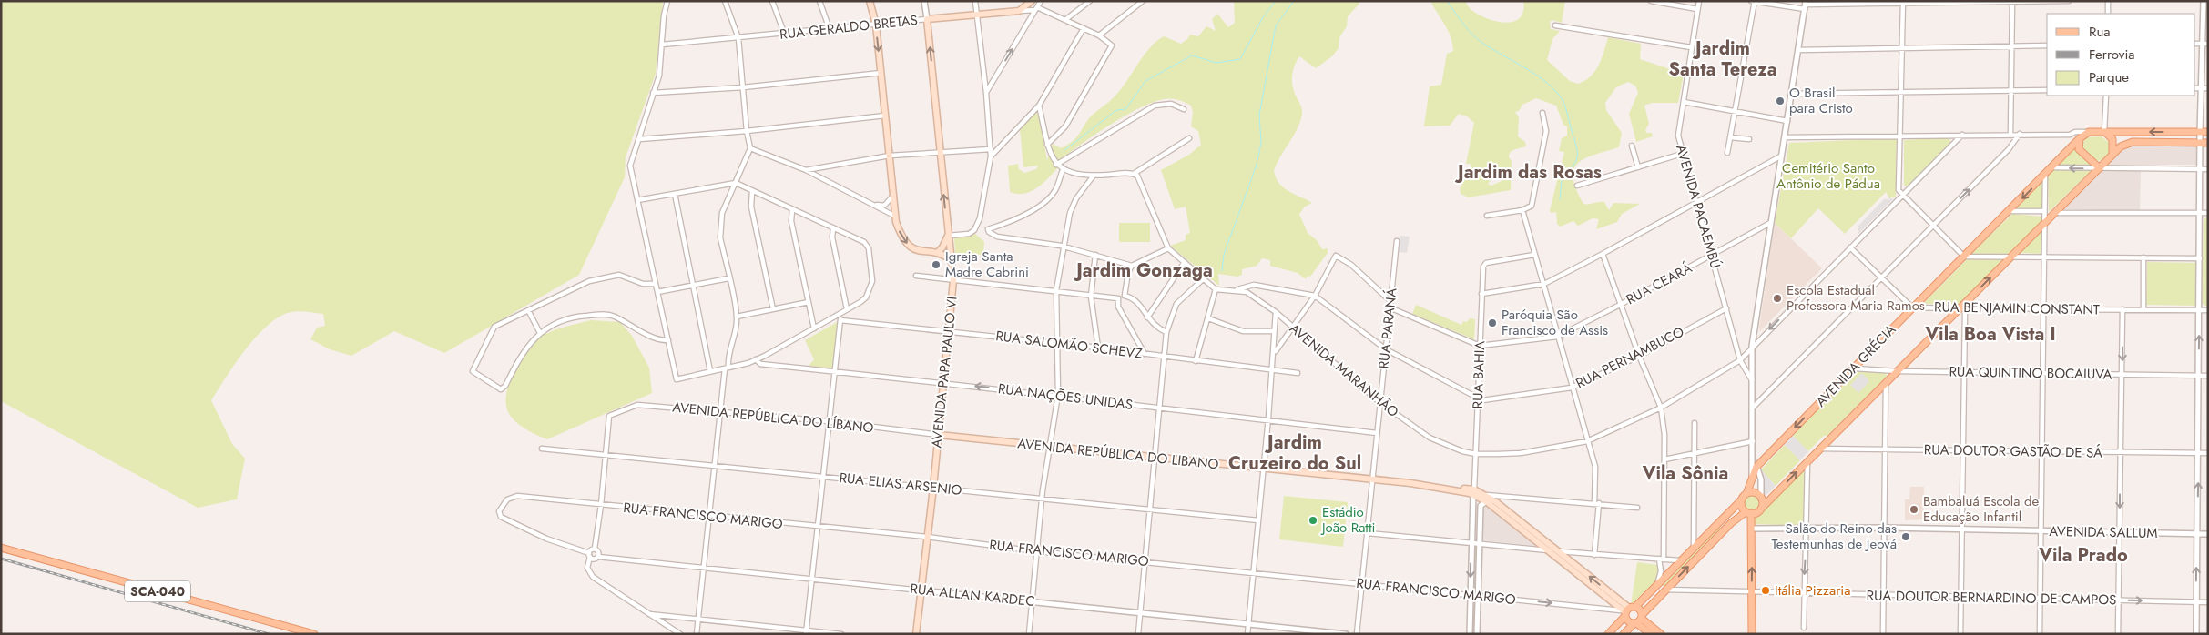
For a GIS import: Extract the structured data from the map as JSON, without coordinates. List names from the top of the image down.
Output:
{
  "streets": {
    "main road": [
      "RUA GERALDO BRETAS",
      "AVENIDA GRÉCIA",
      "AVENIDA PAPA PAULO VI",
      "AVENIDA REPÚBLICA DO LIBANO",
      "SCA-040"
    ],
    "street": [
      "AVENIDA PACAEMBÚ",
      "RUA CEARÁ",
      "RUA BENJAMIN CONSTANT",
      "RUA PARANÁ",
      "RUA SALOMÃO SCHEVZ",
      "RUA PERNAMBUCO",
      "AVENIDA MARANHÃO",
      "RUA QUINTINO BOCAIUVA",
      "RUA BAHIA",
      "RUA NAÇÕES UNIDAS",
      "AVENIDA REPÚBLICA DO LÍBANO",
      "RUA DOUTOR GASTÃO DE SÁ",
      "RUA ELIAS ARSENIO",
      "RUA FRANCISCO MARIGO",
      "AVENIDA SALLUM",
      "RUA ALLAN KARDEC",
      "RUA DOUTOR BERNARDINO DE CAMPOS"
    ]
  },
  "crossings": [
    ["RUA GERALDO BRETAS", "AVENIDA PAPA PAULO VI"],
    ["AVENIDA PACAEMBÚ", "RUA CEARÁ"],
    ["AVENIDA PACAEMBÚ", "RUA PERNAMBUCO"],
    ["AVENIDA PACAEMBÚ", "AVENIDA MARANHÃO"],
    ["RUA CEARÁ", "RUA PARANÁ"],
    ["RUA CEARÁ", "RUA BAHIA"],
    ["RUA BENJAMIN CONSTANT", "AVENIDA GRÉCIA"],
    ["RUA PARANÁ", "AVENIDA MARANHÃO"],
    ["RUA PARANÁ", "RUA NAÇÕES UNIDAS"],
    ["RUA PARANÁ", "AVENIDA REPÚBLICA DO LIBANO"],
    ["RUA PARANÁ", "RUA FRANCISCO MARIGO"],
    ["RUA SALOMÃO SCHEVZ", "AVENIDA PAPA PAULO VI"],
    ["RUA PERNAMBUCO", "RUA BAHIA"],
    ["AVENIDA GRÉCIA", "RUA QUINTINO BOCAIUVA"],
    ["AVENIDA MARANHÃO", "RUA BAHIA"],
    ["AVENIDA PAPA PAULO VI", "RUA NAÇÕES UNIDAS"],
    ["AVENIDA PAPA PAULO VI", "AVENIDA REPÚBLICA DO LÍBANO"],
    ["AVENIDA PAPA PAULO VI", "AVENIDA REPÚBLICA DO LIBANO"],
    ["AVENIDA PAPA PAULO VI", "RUA ELIAS ARSENIO"],
    ["AVENIDA PAPA PAULO VI", "RUA FRANCISCO MARIGO"],
    ["AVENIDA PAPA PAULO VI", "RUA ALLAN KARDEC"],
    ["RUA BAHIA", "AVENIDA REPÚBLICA DO LIBANO"],
    ["RUA BAHIA", "RUA FRANCISCO MARIGO"],
    ["AVENIDA REPÚBLICA DO LÍBANO", "AVENIDA REPÚBLICA DO LIBANO"],
    ["AVENIDA REPÚBLICA DO LÍBANO", "RUA ELIAS ARSENIO"],
    ["RUA FRANCISCO MARIGO", "RUA ALLAN KARDEC"]
  ],
  "districts": [
    "Jardim Santa Tereza",
    "Jardim das Rosas",
    "Jardim Gonzaga",
    "Vila Boa Vista I",
    "Jardim Cruzeiro do Sul",
    "Vila Sônia",
    "Vila Prado"
  ],
  "parks": ["Cemitério Santo Antônio de Pádua"],
  "places": [
    "O Brasil para Cristo",
    "Igreja Santa Madre Cabrini",
    "Escola Estadual Professora Maria Ramos",
    "Paróquia São Francisco de Assis",
    "Bambaluá Escola de Educação Infantil",
    "Estádio João Ratti",
    "Salão do Reino das Testemunhas de Jeová",
    "Itália Pizzaria"
  ],
  "legend": ["Rua", "Ferrovia", "Parque"]
}
